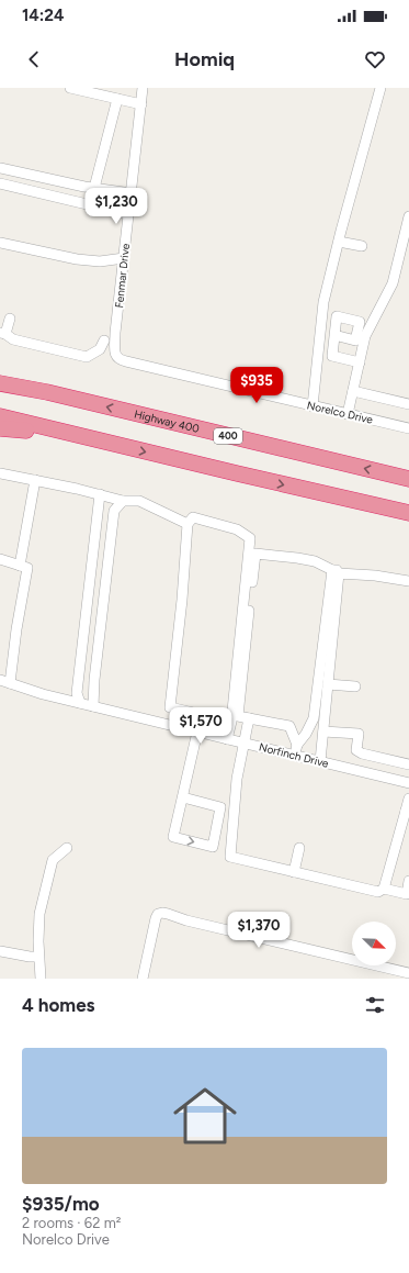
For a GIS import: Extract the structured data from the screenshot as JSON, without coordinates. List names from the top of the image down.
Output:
{
  "streets": {
    "highway": ["Highway 400", "400"],
    "street": ["Fenmar Drive", "Norelco Drive", "Norfinch Drive"]
  },
  "crossings": [
    ["Fenmar Drive", "Norelco Drive"]
  ],
  "north": "bottom right",
  "page": {
    "status": "14:24",
    "header": "Homiq",
    "price": [
      "$1,230",
      "$935",
      "$1,570",
      "$1,370"
    ],
    "heading": "4 homes",
    "list": [
      {
        "name": "$935/mo",
        "note": "2 rooms · 62 m² · Norelco Drive"
      }
    ]
  }
}
